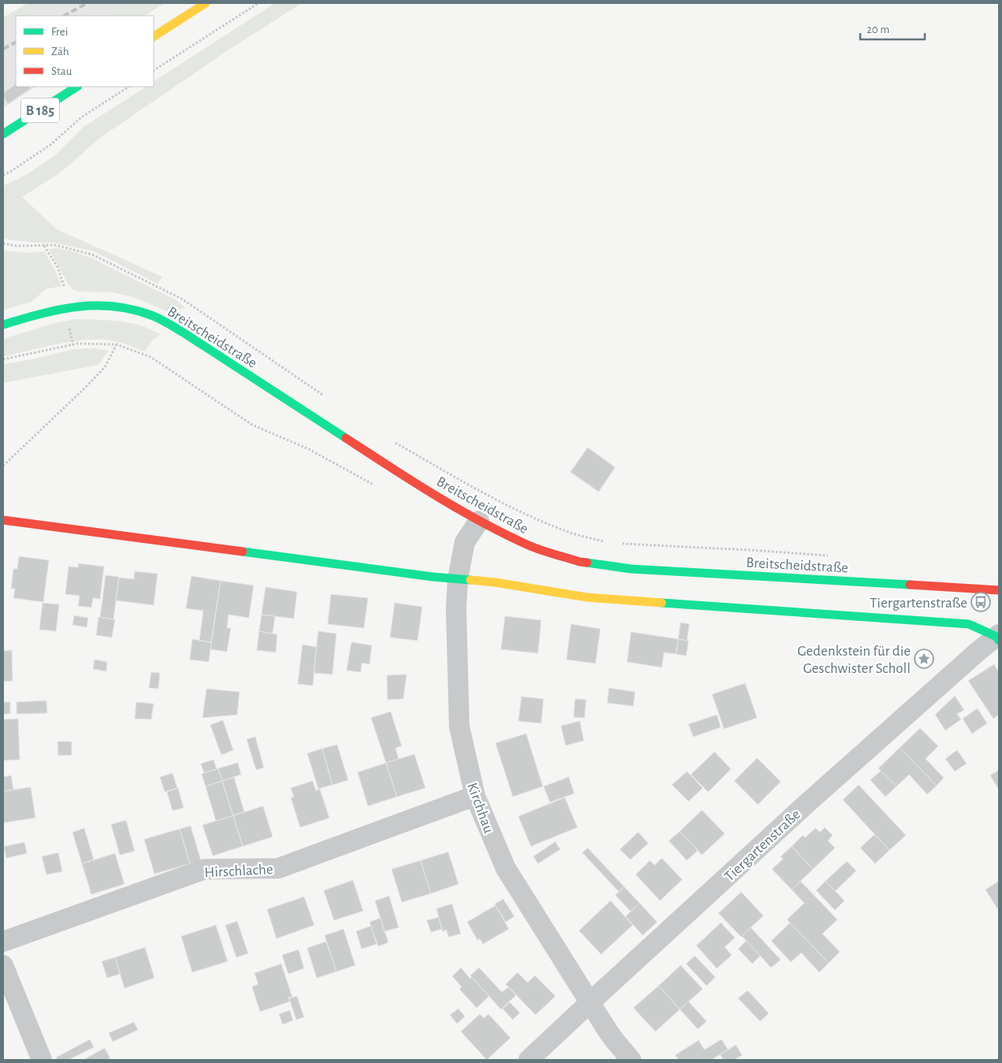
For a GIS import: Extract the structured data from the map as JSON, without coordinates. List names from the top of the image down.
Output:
{
  "streets": {
    "street": [
      "B 185",
      "Breitscheidstraße",
      "Kirchhau",
      "Tiergartenstraße",
      "Hirschlache"
    ]
  },
  "crossings": [
    ["Breitscheidstraße", "Kirchhau"],
    ["Kirchhau", "Tiergartenstraße"],
    ["Kirchhau", "Hirschlache"]
  ],
  "places": {
    "bus stop": ["Tiergartenstraße"],
    "place": ["Gedenkstein für die Geschwister Scholl"]
  },
  "legend": ["Frei", "Zäh", "Stau"],
  "scale_bar": "20 m"
}
